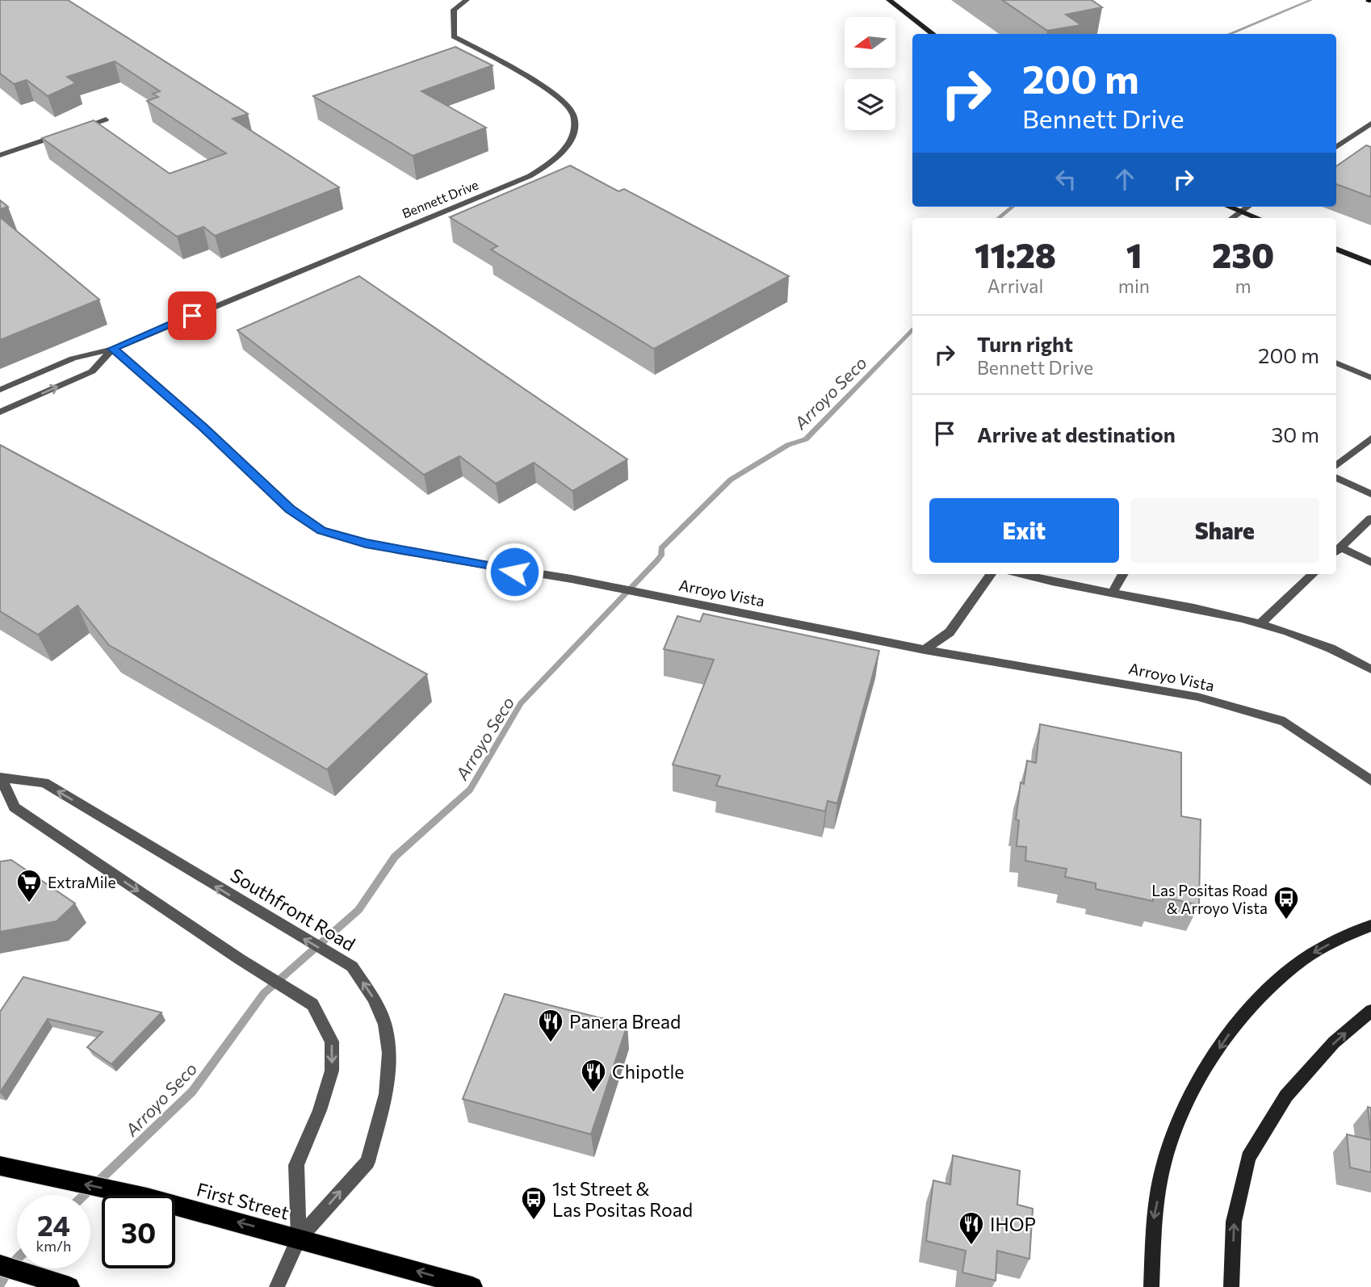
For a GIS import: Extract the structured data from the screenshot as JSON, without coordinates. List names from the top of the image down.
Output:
{
  "streets": {
    "main road": ["First Street"],
    "street": ["Bennett Drive", "Arroyo Vista", "Southfront Road"]
  },
  "crossings": [
    ["Bennett Drive", "Arroyo Vista"],
    ["Southfront Road", "First Street"]
  ],
  "one_way": ["First Street"],
  "water": ["Arroyo Seco"],
  "places": {
    "supermarket": ["ExtraMile"],
    "bus stop": ["Las Positas Road & Arroyo Vista", "1st Street & Las Positas Road"],
    "restaurant": ["Panera Bread", "Chipotle", "IHOP"]
  },
  "north": "left",
  "page": {
    "turn": ["200 m", "Bennett Drive"],
    "eta": [
      "11:28",
      "Arrival",
      "1",
      "min",
      "230",
      "m"
    ],
    "list": [
      {
        "name": "Turn right",
        "note": "Bennett Drive",
        "value": "200 m"
      },
      {
        "name": "Arrive at destination",
        "value": "30 m"
      }
    ],
    "buttons": ["Exit", "Share"],
    "speed": "24 km/h",
    "limit": "30"
  }
}
